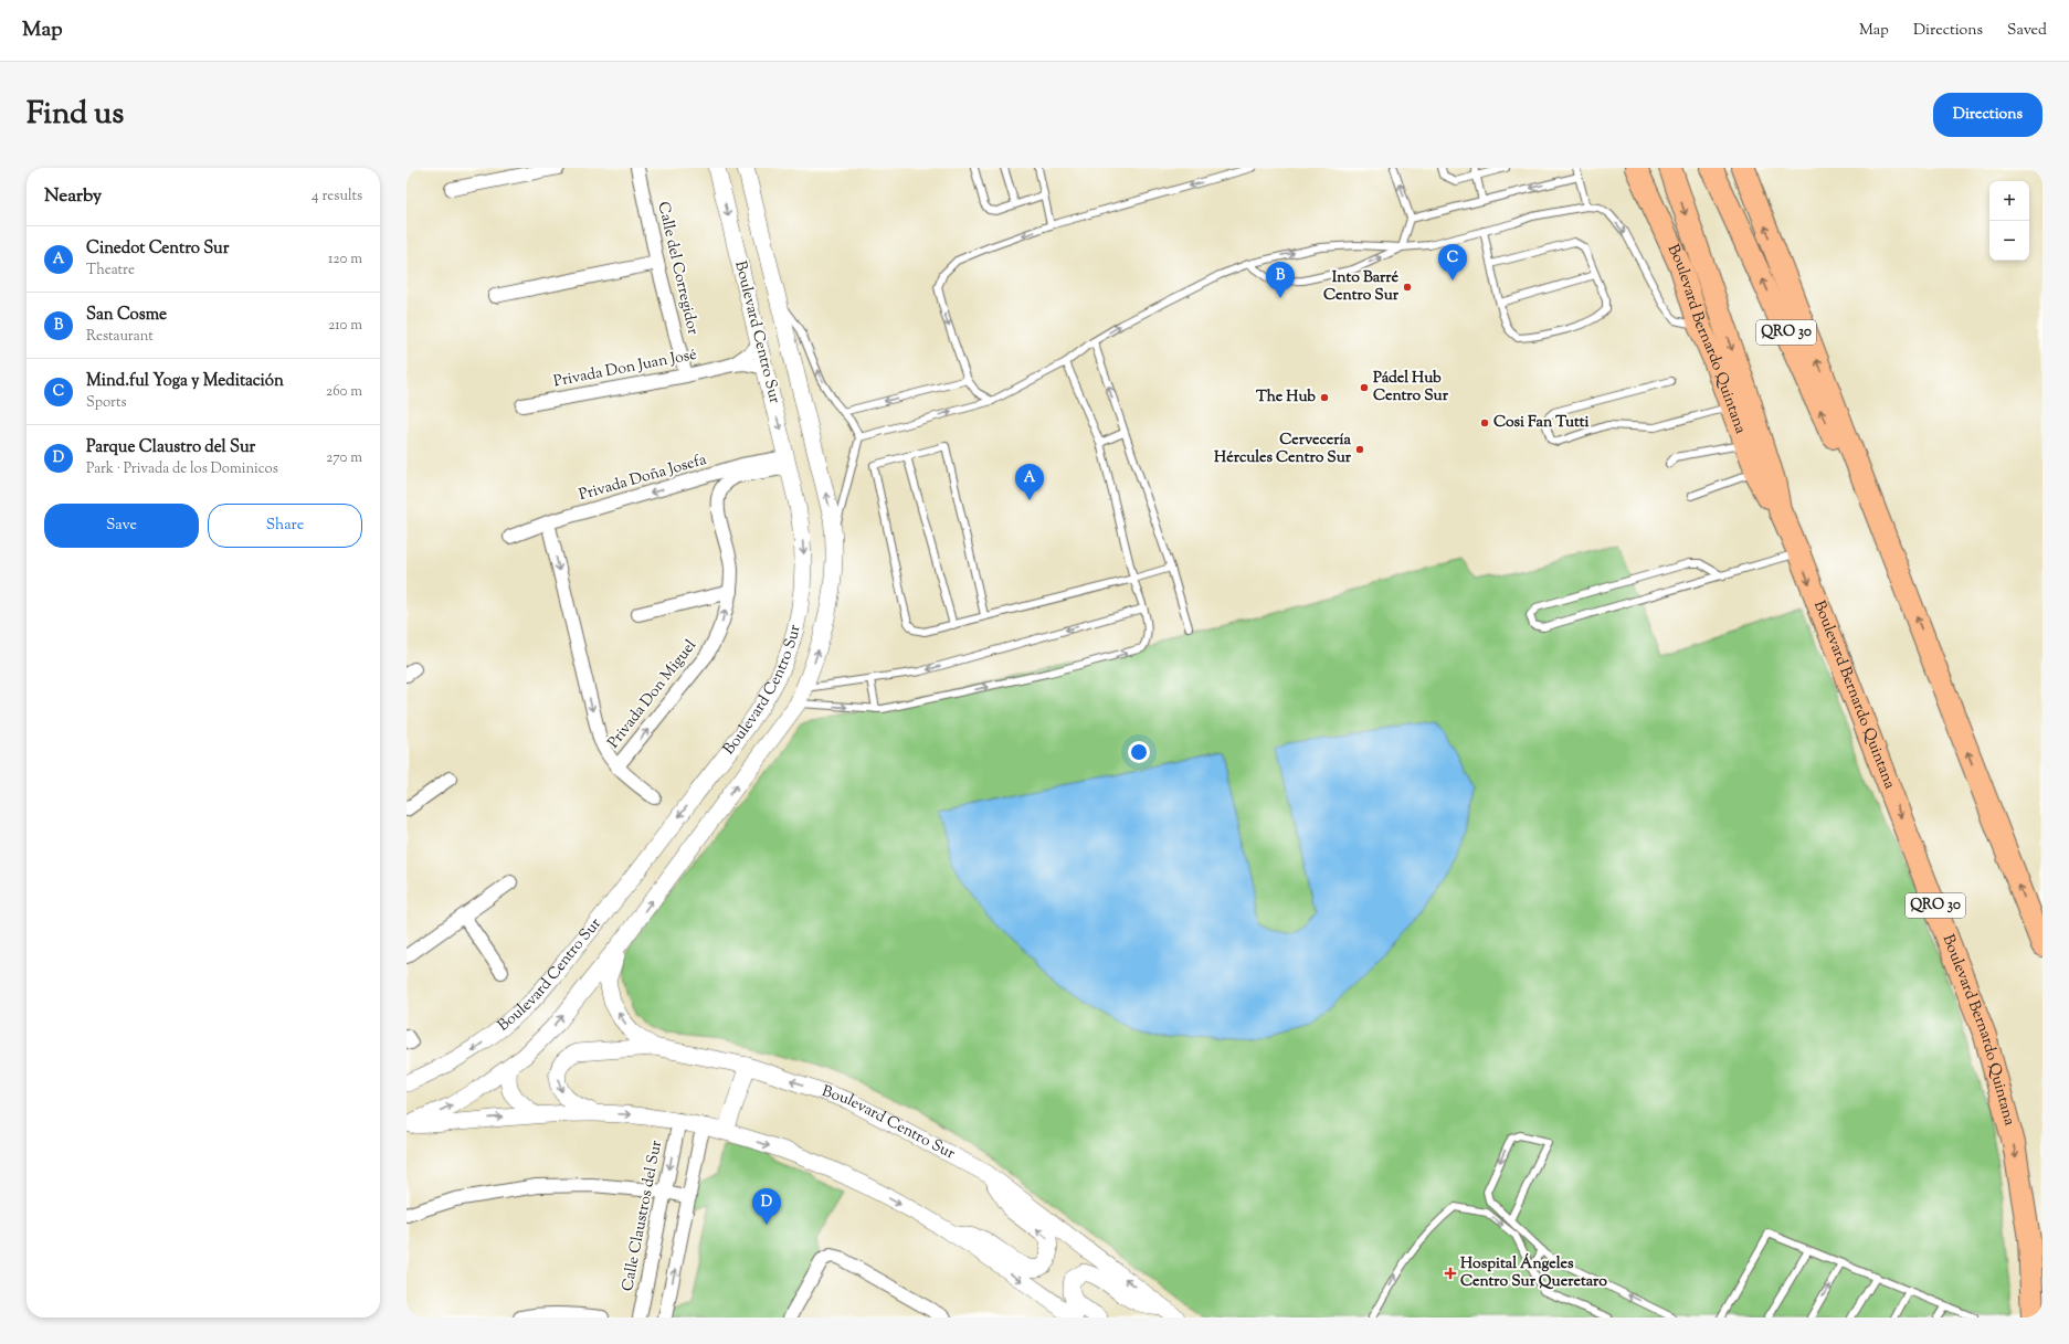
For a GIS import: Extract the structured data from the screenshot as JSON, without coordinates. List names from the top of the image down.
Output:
{
  "streets": {
    "highway": ["QRO 30", "Boulevard Bernardo Quintana"],
    "street": [
      "Calle del Corregidor",
      "Boulevard Centro Sur",
      "Privada Don Juan José",
      "Privada Doña Josefa",
      "Privada Don Miguel",
      "Calle Claustros del Sur"
    ]
  },
  "crossings": [
    ["Calle del Corregidor", "Privada Don Juan José"],
    ["Boulevard Centro Sur", "Privada Don Juan José"],
    ["Boulevard Centro Sur", "Privada Doña Josefa"],
    ["Privada Doña Josefa", "Privada Don Miguel"]
  ],
  "one_way": ["Privada Don Miguel"],
  "places": {
    "other": [
      "Into Barré Centro Sur",
      "Pádel Hub Centro Sur",
      "The Hub",
      "Cosi Fan Tutti",
      "Cervecería Hércules Centro Sur"
    ],
    "health": ["Hospital Ángeles Centro Sur Queretaro"]
  },
  "page": {
    "header": "Map",
    "nav": ["Map", "Directions", "Saved"],
    "title": "Find us",
    "buttons": [
      "Directions",
      ["Save", "Share"]
    ],
    "heading": ["Nearby", "4 results"],
    "map_buttons": ["+", "−"],
    "list": [
      {
        "mark": "A",
        "name": "Cinedot Centro Sur",
        "note": "Theatre",
        "value": "120 m"
      },
      {
        "mark": "B",
        "name": "San Cosme",
        "note": "Restaurant",
        "value": "210 m"
      },
      {
        "mark": "C",
        "name": "Mind.ful Yoga y Meditación",
        "note": "Sports",
        "value": "260 m"
      },
      {
        "mark": "D",
        "name": "Parque Claustro del Sur",
        "note": "Park · Privada de los Dominicos",
        "value": "270 m"
      }
    ],
    "pins": [
      "C",
      "B",
      "A",
      "D"
    ]
  }
}
